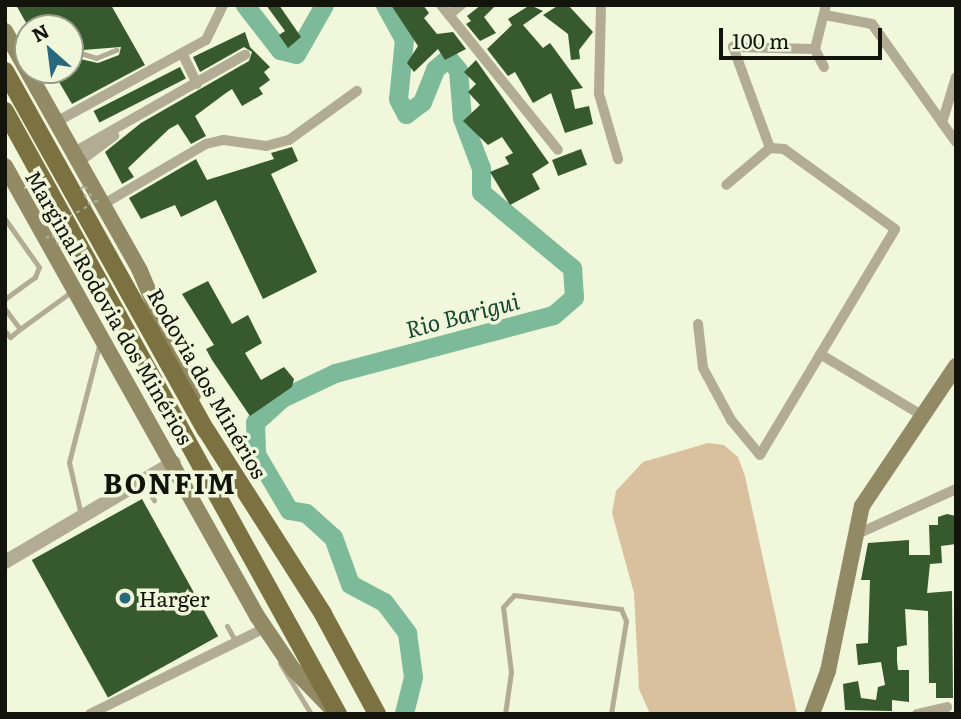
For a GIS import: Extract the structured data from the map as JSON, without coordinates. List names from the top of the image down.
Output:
{
  "streets": {
    "main road": ["Marginal Rodovia dos Minérios", "Rodovia dos Minérios"]
  },
  "crossings": [
    ["Marginal Rodovia dos Minérios", "Rodovia dos Minérios"]
  ],
  "districts": ["BONFIM"],
  "water": ["Rio Barigui"],
  "places": ["Harger"],
  "scale_bar": "100 m",
  "north": "top left"
}
